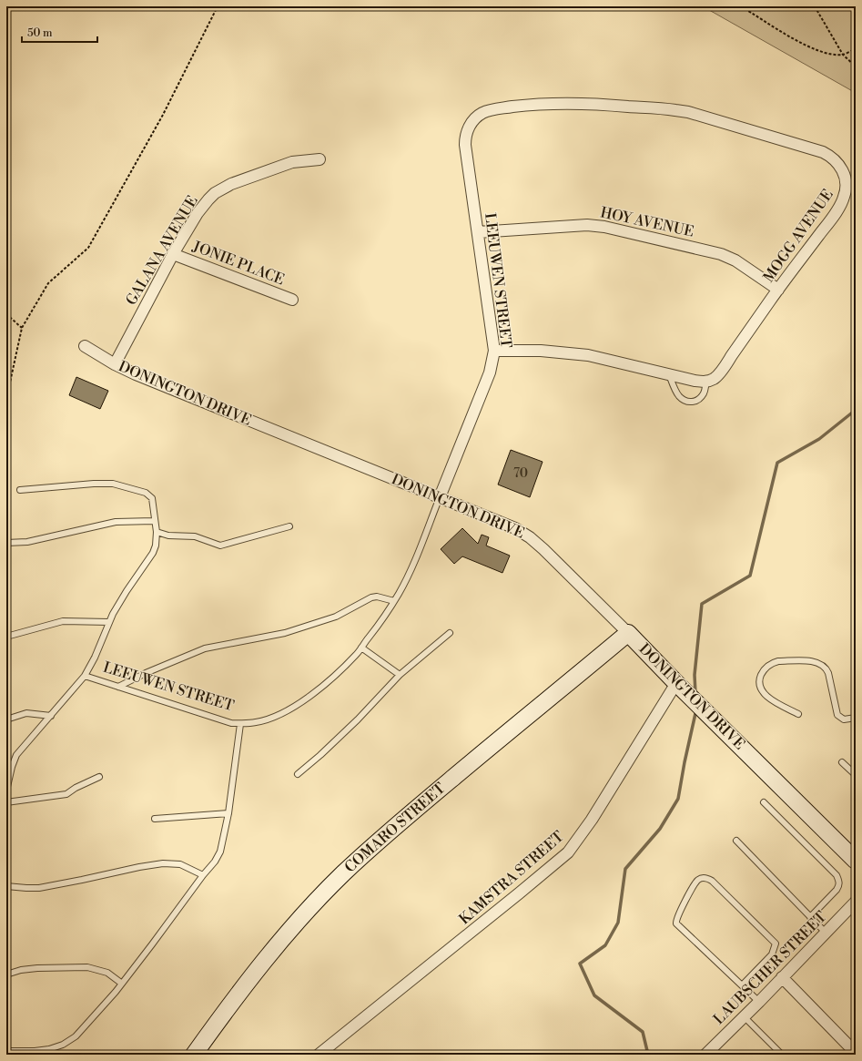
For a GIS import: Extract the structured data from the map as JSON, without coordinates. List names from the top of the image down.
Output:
{
  "streets": {
    "street": [
      "HOY AVENUE",
      "MOGG AVENUE",
      "GALANA AVENUE",
      "JONIE PLACE",
      "LEEUWEN STREET",
      "DONINGTON DRIVE",
      "COMARO STREET",
      "KAMSTRA STREET",
      "LAUBSCHER STREET"
    ]
  },
  "crossings": [
    ["HOY AVENUE", "MOGG AVENUE"],
    ["HOY AVENUE", "LEEUWEN STREET"],
    ["MOGG AVENUE", "LEEUWEN STREET"],
    ["GALANA AVENUE", "JONIE PLACE"],
    ["GALANA AVENUE", "DONINGTON DRIVE"],
    ["LEEUWEN STREET", "DONINGTON DRIVE"],
    ["DONINGTON DRIVE", "COMARO STREET"],
    ["DONINGTON DRIVE", "KAMSTRA STREET"]
  ],
  "house_numbers": ["70"],
  "scale_bar": "50 m"
}
